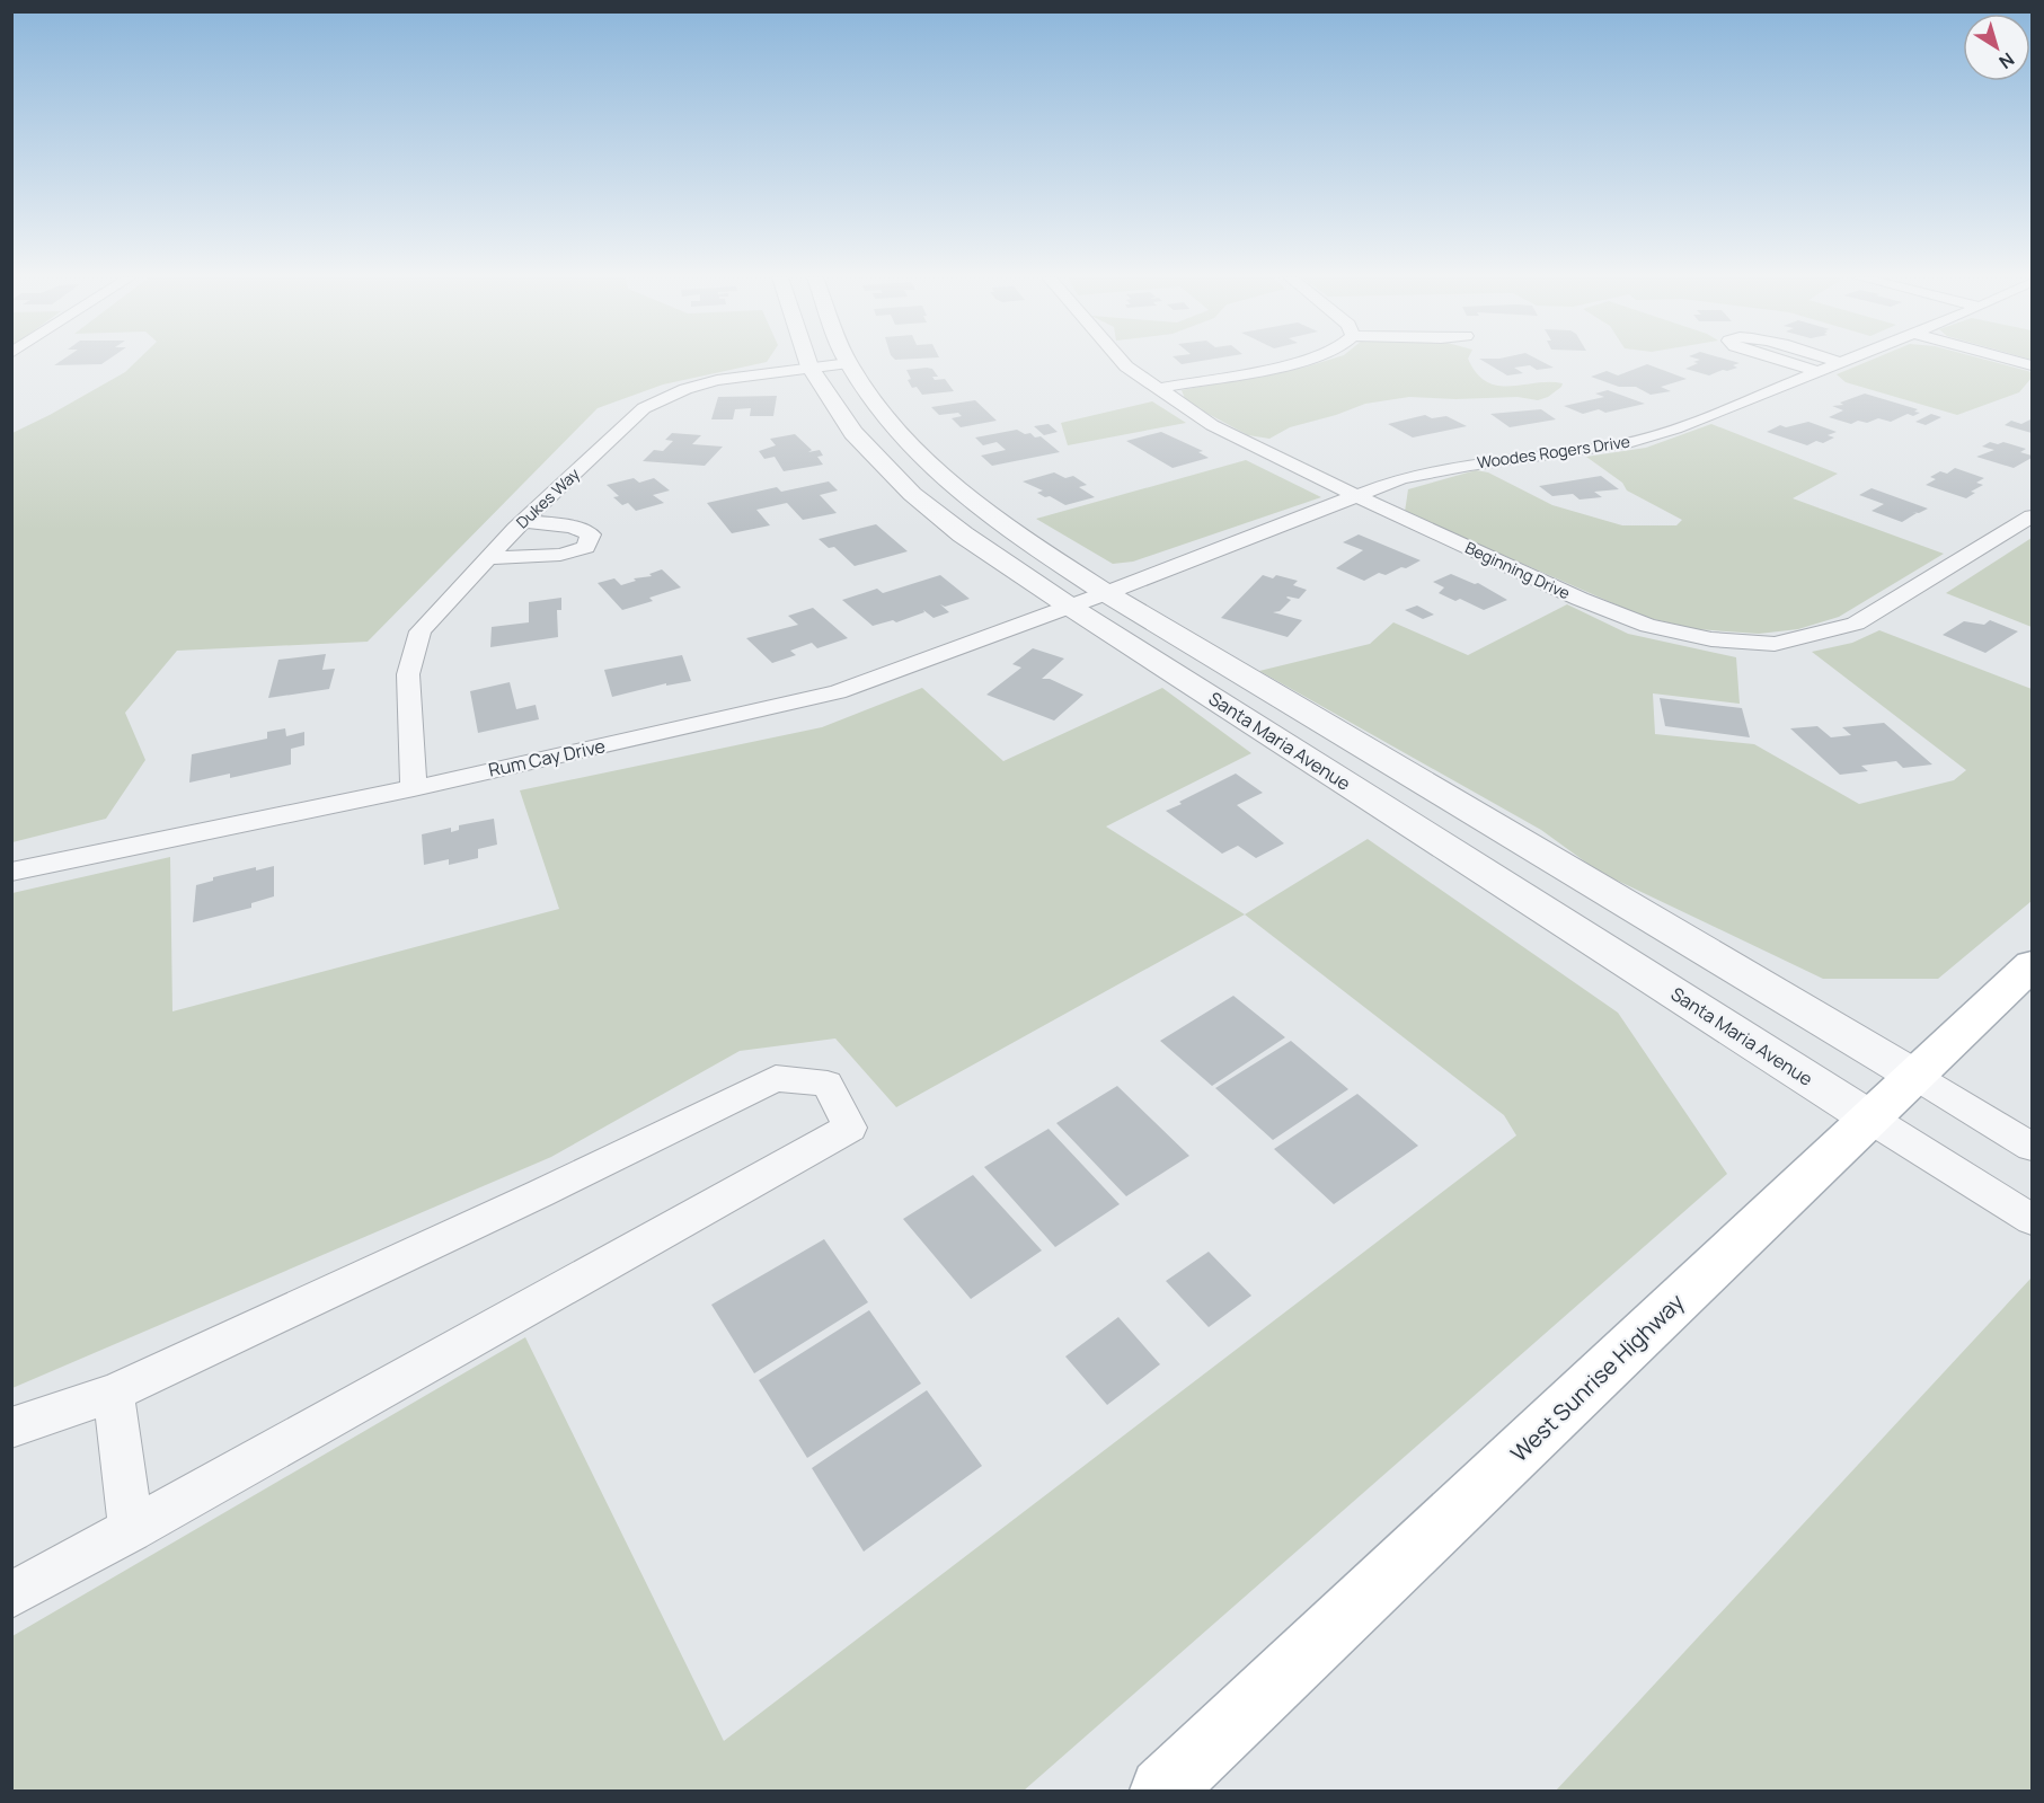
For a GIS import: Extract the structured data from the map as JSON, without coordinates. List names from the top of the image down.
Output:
{
  "streets": {
    "main road": ["West Sunrise Highway"],
    "street": [
      "Woodes Rogers Drive",
      "Dukes Way",
      "Beginning Drive",
      "Santa Maria Avenue",
      "Rum Cay Drive"
    ]
  },
  "crossings": [
    ["Woodes Rogers Drive", "Beginning Drive"],
    ["Woodes Rogers Drive", "Santa Maria Avenue"],
    ["Woodes Rogers Drive", "Rum Cay Drive"],
    ["Dukes Way", "Santa Maria Avenue"],
    ["Dukes Way", "Rum Cay Drive"],
    ["Santa Maria Avenue", "Rum Cay Drive"],
    ["Santa Maria Avenue", "West Sunrise Highway"]
  ],
  "north": "bottom right"
}
